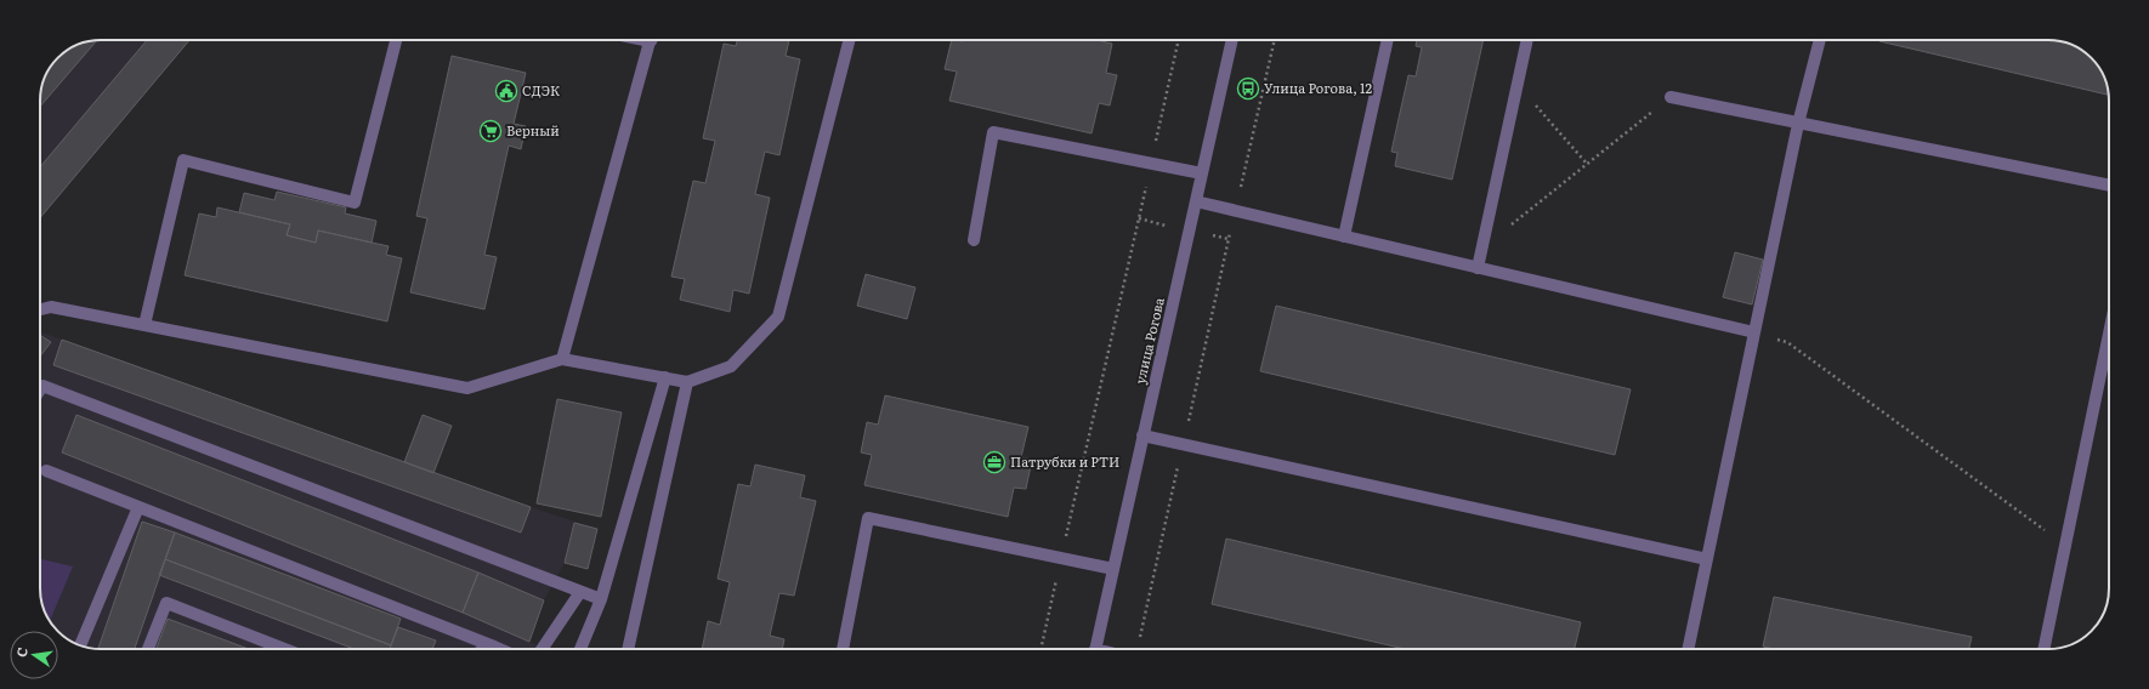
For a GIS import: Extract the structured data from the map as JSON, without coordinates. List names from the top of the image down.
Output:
{
  "streets": {
    "street": ["улица Рогова"]
  },
  "places": {
    "bus stop": ["Улица Рогова, 12"],
    "public building": ["СДЭК"],
    "supermarket": ["Верный"],
    "office": ["Патрубки и РТИ"]
  },
  "north": "left"
}
